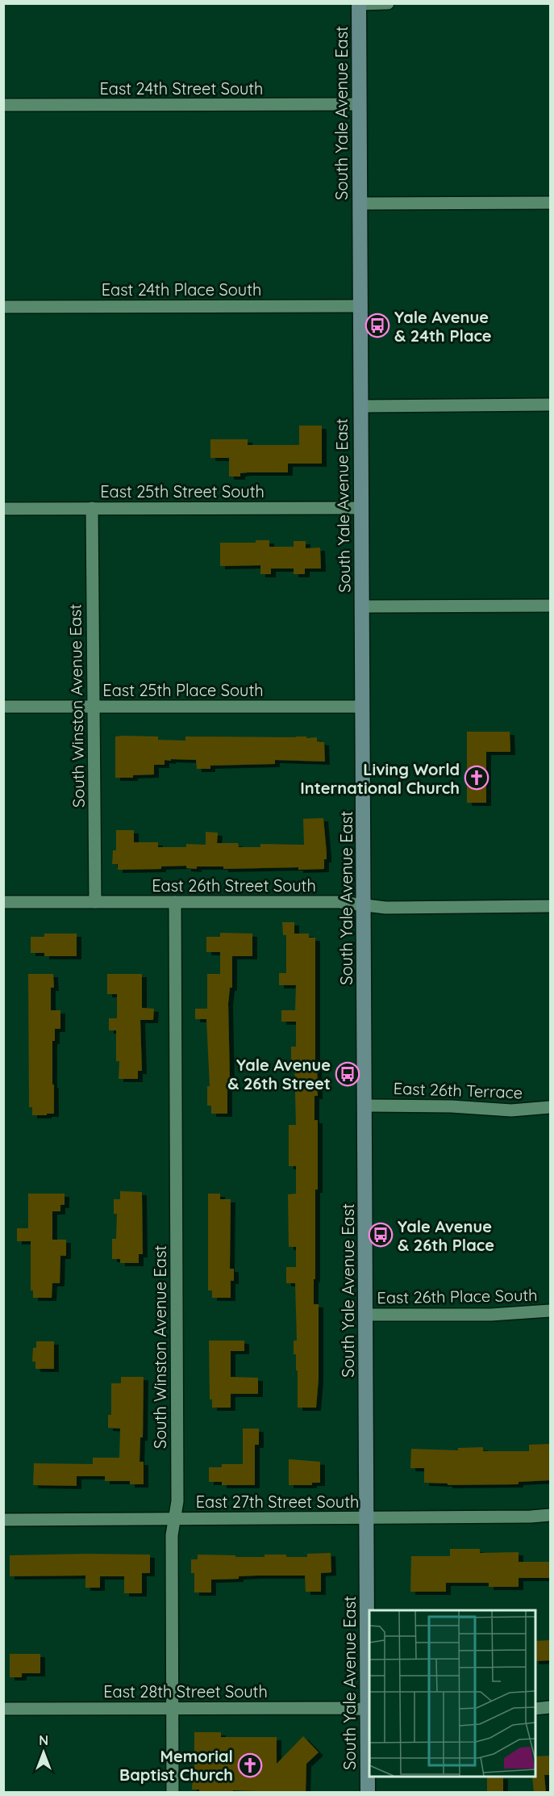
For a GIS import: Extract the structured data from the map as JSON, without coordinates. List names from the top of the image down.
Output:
{
  "streets": {
    "main road": ["South Yale Avenue East"],
    "street": [
      "East 24th Street South",
      "East 24th Place South",
      "East 25th Street South",
      "East 25th Place South",
      "South Winston Avenue East",
      "East 26th Street South",
      "East 26th Terrace",
      "East 26th Place South",
      "East 27th Street South",
      "East 28th Street South"
    ]
  },
  "crossings": [
    ["East 24th Street South", "South Yale Avenue East"],
    ["South Yale Avenue East", "East 24th Place South"],
    ["South Yale Avenue East", "East 25th Street South"],
    ["South Yale Avenue East", "East 25th Place South"],
    ["South Yale Avenue East", "East 26th Street South"],
    ["South Yale Avenue East", "East 26th Terrace"],
    ["South Yale Avenue East", "East 26th Place South"],
    ["South Yale Avenue East", "East 27th Street South"],
    ["South Yale Avenue East", "East 28th Street South"],
    ["East 25th Street South", "South Winston Avenue East"],
    ["East 25th Place South", "South Winston Avenue East"],
    ["South Winston Avenue East", "East 26th Street South"],
    ["South Winston Avenue East", "East 27th Street South"],
    ["South Winston Avenue East", "East 28th Street South"]
  ],
  "places": {
    "bus stop": ["Yale Avenue & 24th Place", "Yale Avenue & 26th Street", "Yale Avenue & 26th Place"],
    "church": ["Living World International Church", "Memorial Baptist Church"]
  },
  "north": "top"
}
